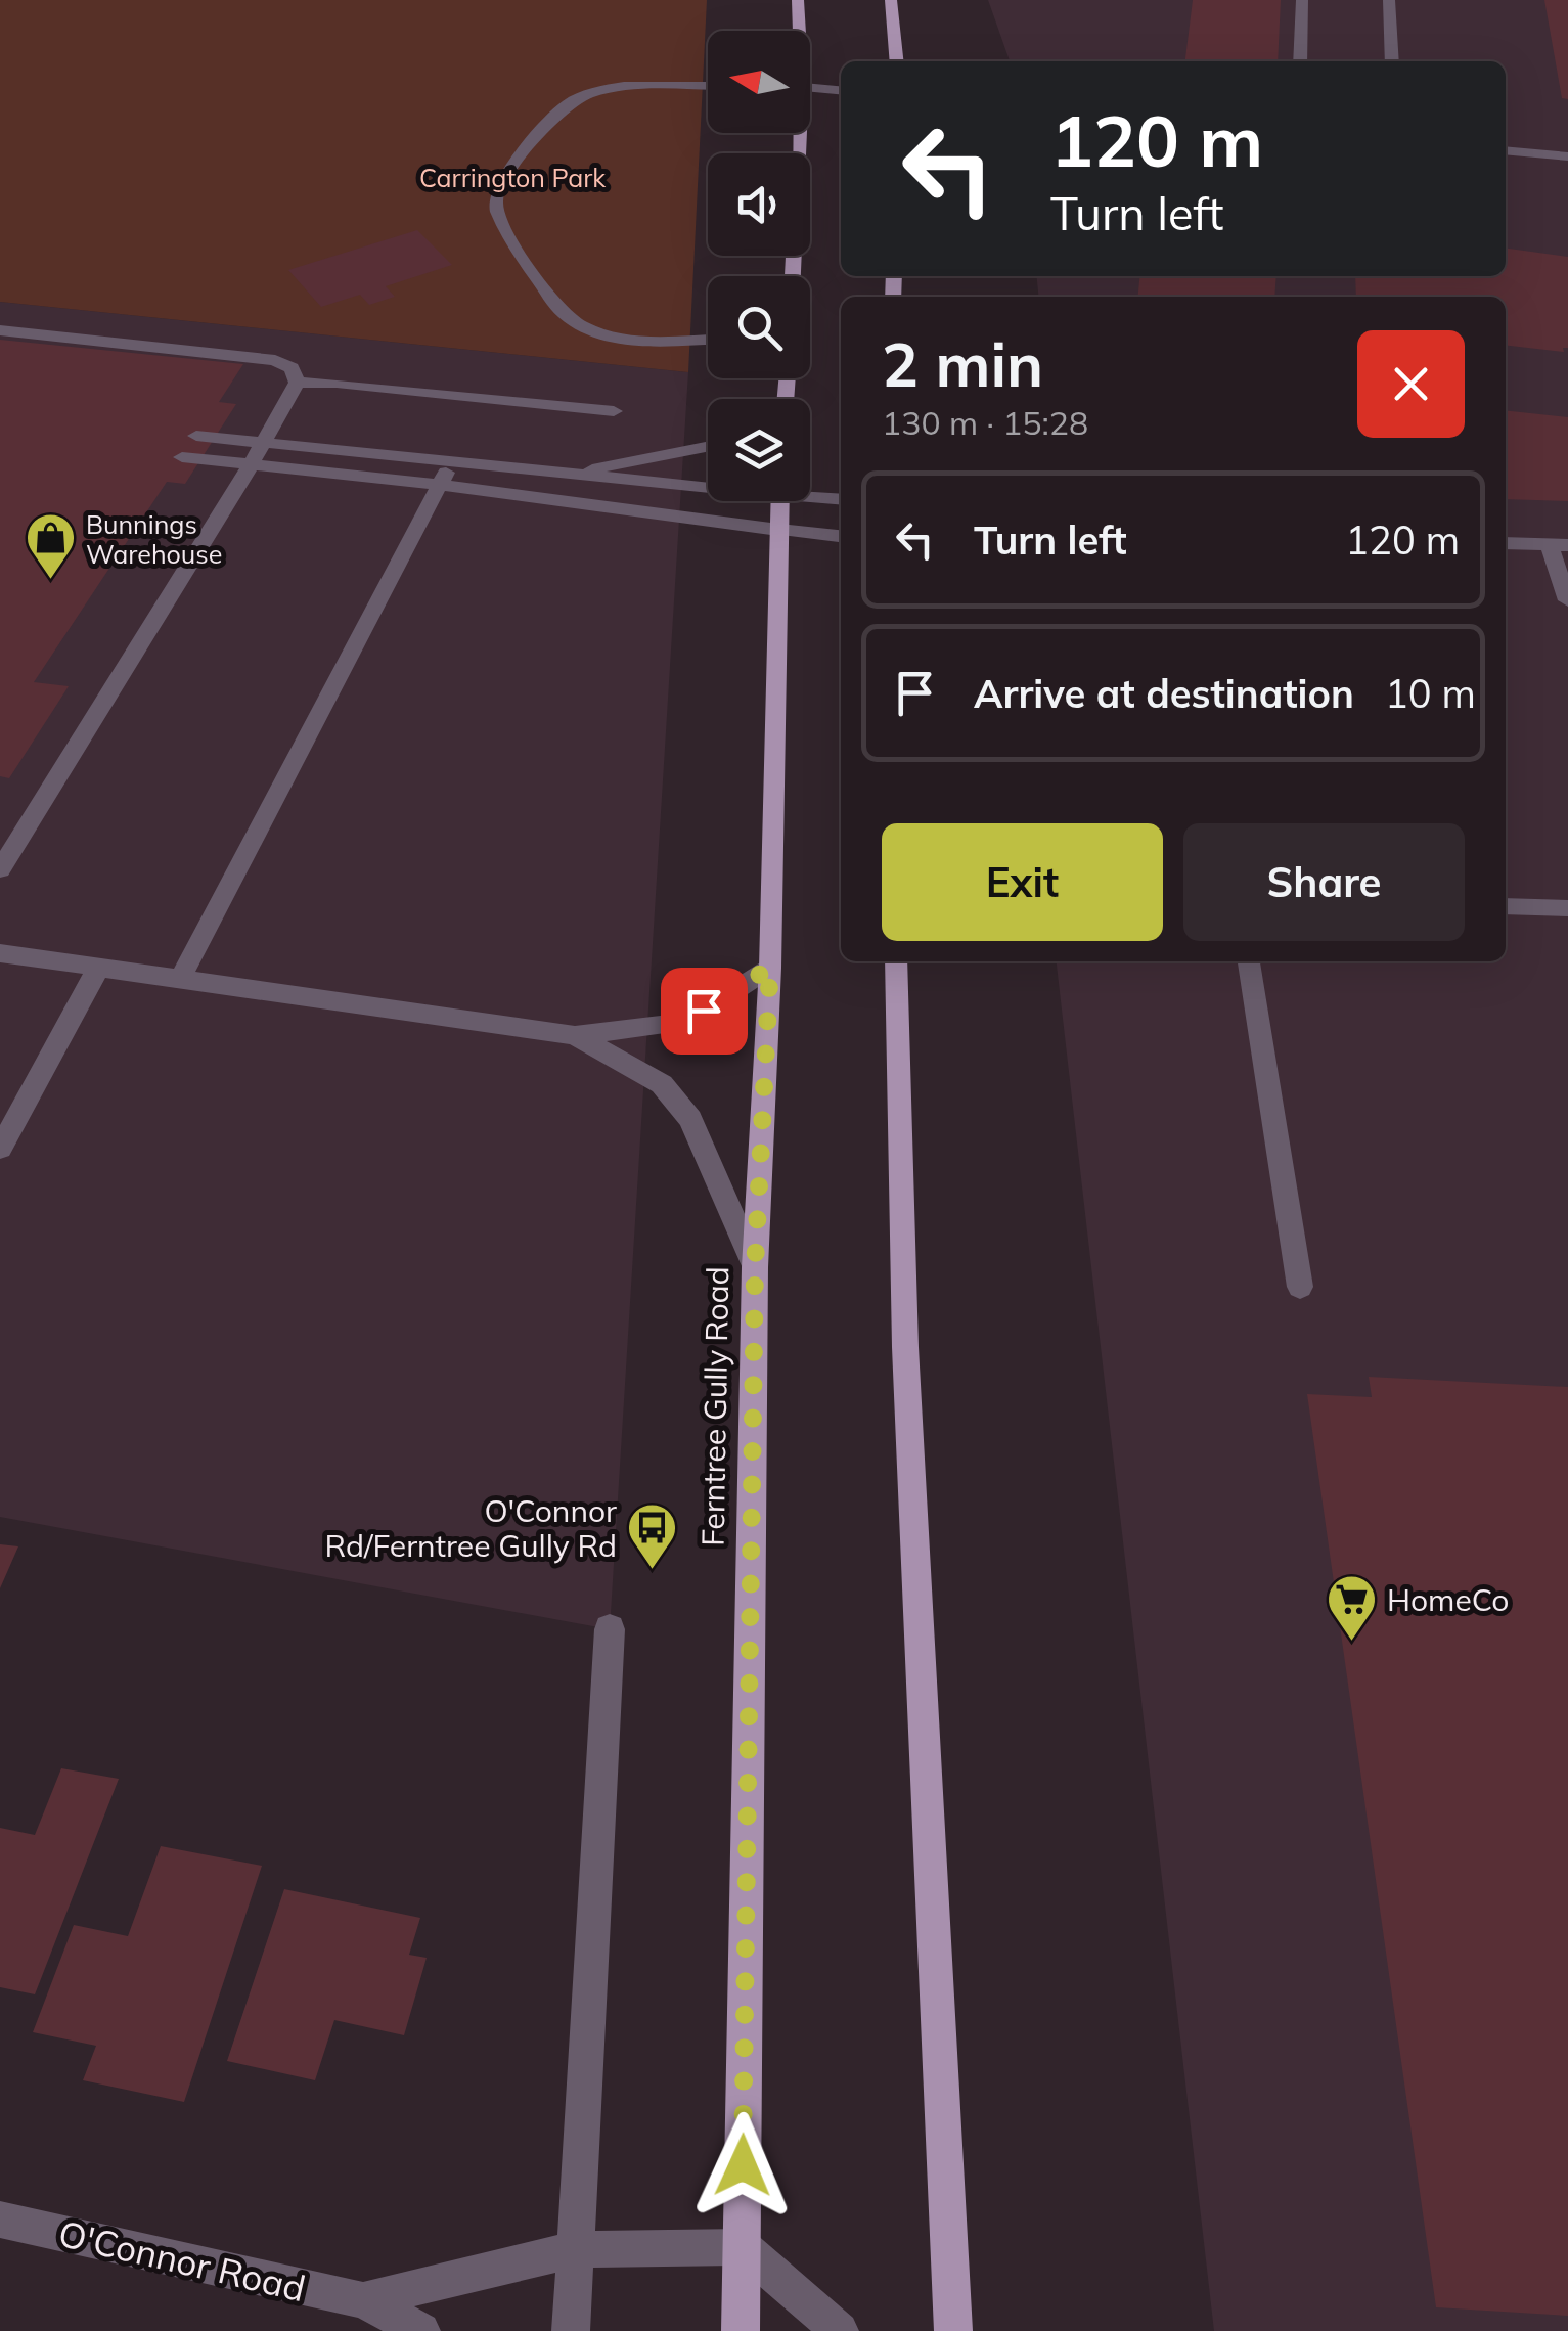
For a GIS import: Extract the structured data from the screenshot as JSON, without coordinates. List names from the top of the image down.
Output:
{
  "streets": {
    "main road": ["Ferntree Gully Road"],
    "street": ["O'Connor Road"]
  },
  "crossings": [
    ["Ferntree Gully Road", "O'Connor Road"]
  ],
  "parks": ["Carrington Park"],
  "places": {
    "shop": ["Bunnings Warehouse"],
    "bus stop": ["O'Connor Rd/Ferntree Gully Rd"],
    "supermarket": ["HomeCo"]
  },
  "north": "left",
  "page": {
    "turn": ["120 m", "Turn left"],
    "heading": ["2 min", "130 m · 15:28"],
    "list": [
      {
        "name": "Turn left",
        "value": "120 m"
      },
      {
        "name": "Arrive at destination",
        "value": "10 m"
      }
    ],
    "buttons": ["Exit", "Share"]
  }
}
